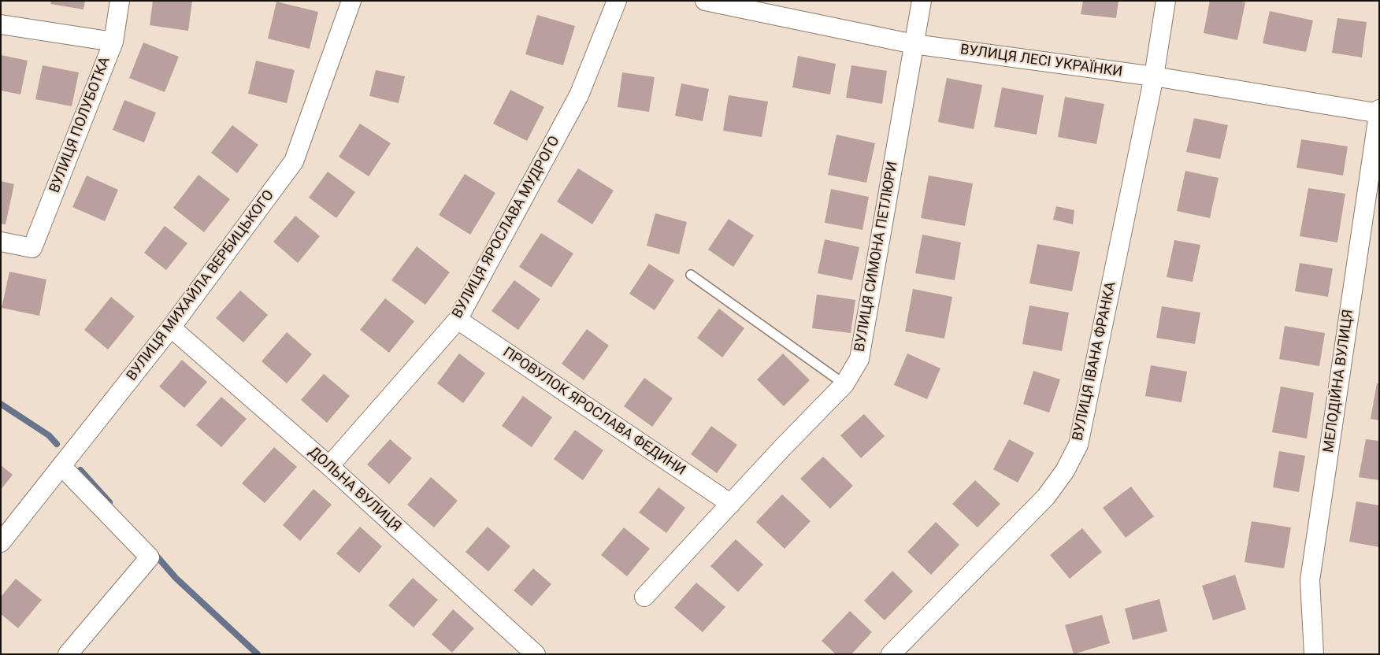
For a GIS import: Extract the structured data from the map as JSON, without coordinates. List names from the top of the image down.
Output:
{
  "streets": {
    "street": [
      "ВУЛИЦЯ ЛЕСІ УКРАЇНКИ",
      "ВУЛИЦЯ ПОЛУБОТКА",
      "ВУЛИЦЯ ЯРОСЛАВА МУДРОГО",
      "ВУЛИЦЯ СИМОНА ПЕТЛЮРИ",
      "ВУЛИЦЯ МИХАЙЛА ВЕРБИЦЬКОГО",
      "ВУЛИЦЯ ІВАНА ФРАНКА",
      "МЕЛОДІЙНА ВУЛИЦЯ",
      "ПРОВУЛОК ЯРОСЛАВА ФЕДИНИ",
      "ДОЛЬНА ВУЛИЦЯ"
    ]
  },
  "crossings": [
    ["ВУЛИЦЯ ЛЕСІ УКРАЇНКИ", "ВУЛИЦЯ СИМОНА ПЕТЛЮРИ"],
    ["ВУЛИЦЯ ЛЕСІ УКРАЇНКИ", "ВУЛИЦЯ ІВАНА ФРАНКА"],
    ["ВУЛИЦЯ ЛЕСІ УКРАЇНКИ", "МЕЛОДІЙНА ВУЛИЦЯ"],
    ["ВУЛИЦЯ ЯРОСЛАВА МУДРОГО", "ПРОВУЛОК ЯРОСЛАВА ФЕДИНИ"],
    ["ВУЛИЦЯ ЯРОСЛАВА МУДРОГО", "ДОЛЬНА ВУЛИЦЯ"],
    ["ВУЛИЦЯ СИМОНА ПЕТЛЮРИ", "ПРОВУЛОК ЯРОСЛАВА ФЕДИНИ"],
    ["ВУЛИЦЯ МИХАЙЛА ВЕРБИЦЬКОГО", "ДОЛЬНА ВУЛИЦЯ"]
  ]
}
